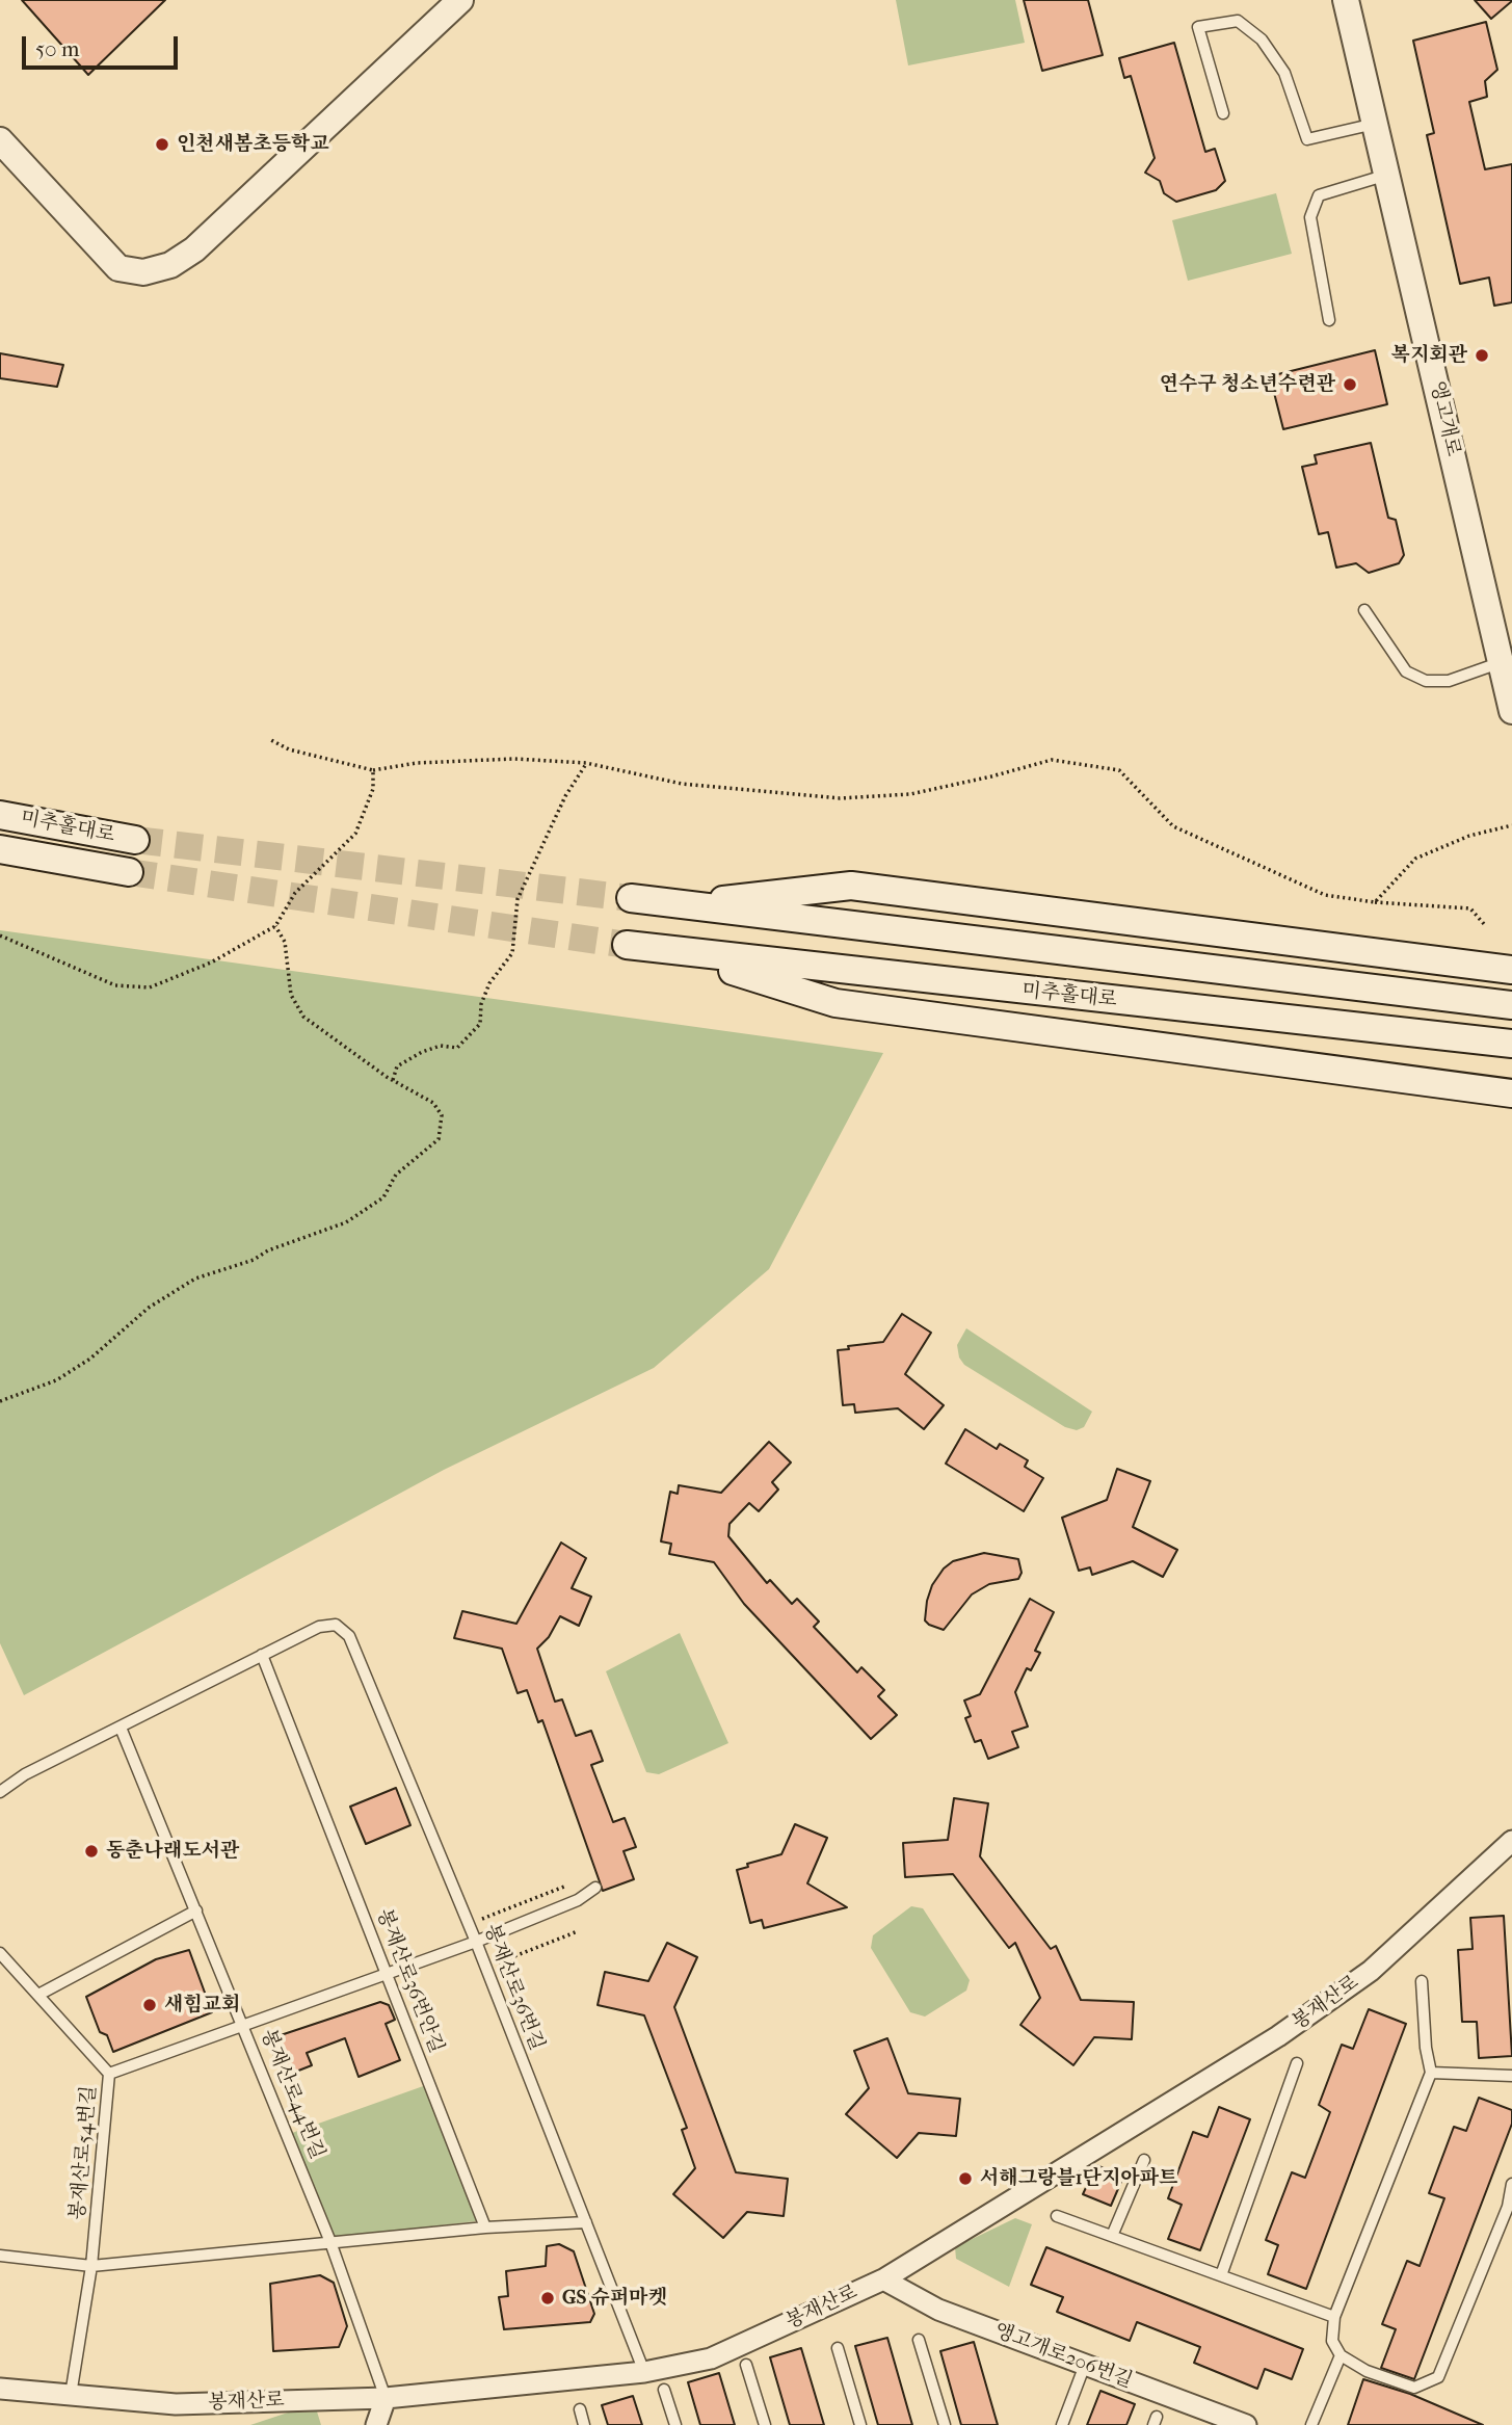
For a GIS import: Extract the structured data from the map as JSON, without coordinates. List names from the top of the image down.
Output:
{
  "streets": {
    "main road": ["미추홀대로"],
    "street": ["앵고개로", "봉재산로", "앵고개로206번길"],
    "lane": [
      "봉재산로36번안길",
      "봉재산로36번길",
      "봉재산로44번길",
      "봉재산로54번길"
    ]
  },
  "crossings": [
    ["봉재산로36번안길", "봉재산로36번길"],
    ["봉재산로36번길", "봉재산로"],
    ["봉재산로", "봉재산로44번길"],
    ["봉재산로", "봉재산로54번길"],
    ["봉재산로", "앵고개로206번길"]
  ],
  "places": [
    "인천새봄초등학교",
    "복지회관",
    "연수구 청소년수련관",
    "동춘나래도서관",
    "새힘교회",
    "서해그랑블1단지아파트",
    "GS 슈퍼마켓"
  ],
  "scale_bar": "50 m"
}
